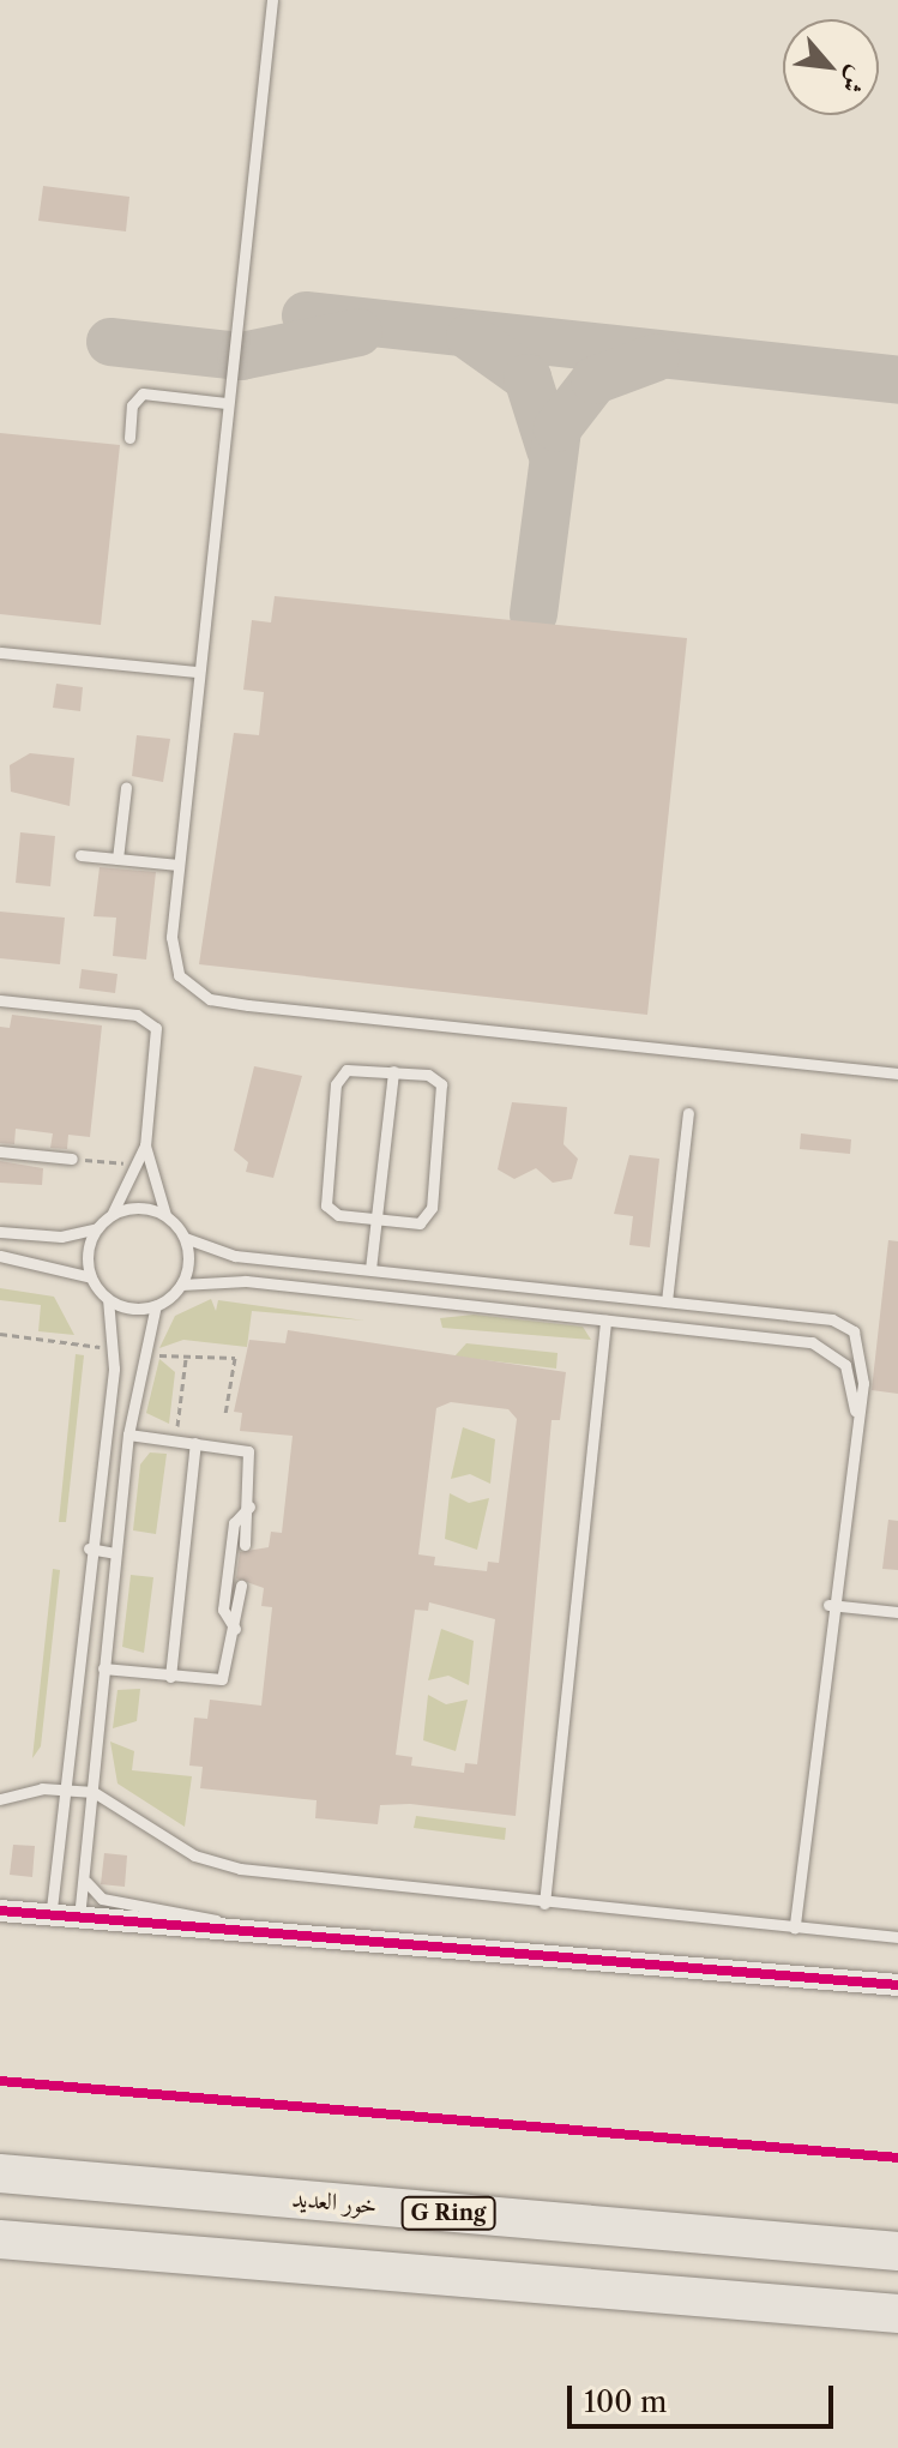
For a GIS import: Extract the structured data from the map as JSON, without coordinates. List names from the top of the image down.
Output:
{
  "streets": {
    "highway": ["خور العديد", "G Ring"]
  },
  "scale_bar": "100 m",
  "north": "bottom right"
}
